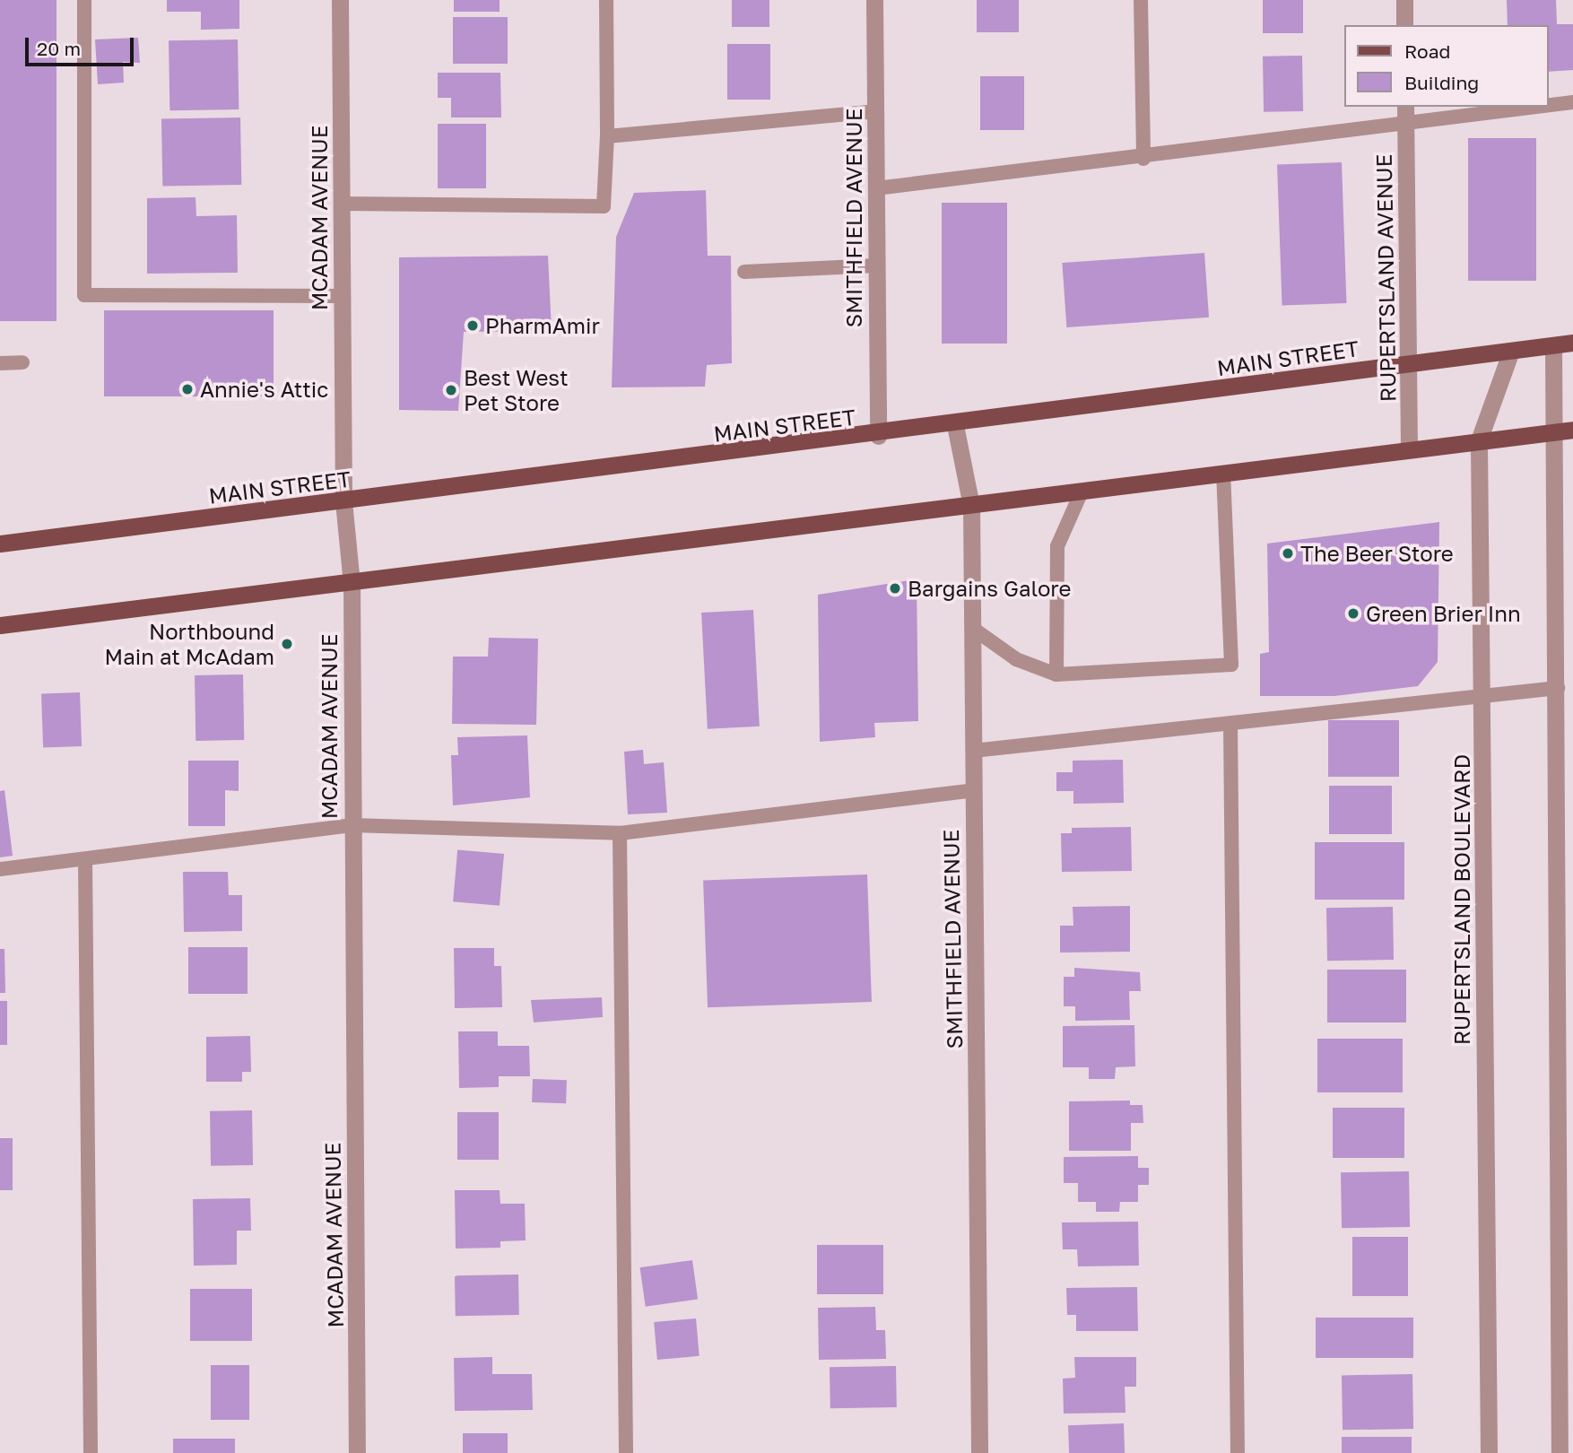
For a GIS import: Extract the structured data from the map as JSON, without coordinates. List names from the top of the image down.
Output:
{
  "streets": {
    "main road": ["MAIN STREET"],
    "street": [
      "MCADAM AVENUE",
      "SMITHFIELD AVENUE",
      "RUPERTSLAND AVENUE",
      "RUPERTSLAND BOULEVARD"
    ]
  },
  "crossings": [
    ["MCADAM AVENUE", "MAIN STREET"],
    ["SMITHFIELD AVENUE", "MAIN STREET"],
    ["RUPERTSLAND AVENUE", "MAIN STREET"],
    ["MAIN STREET", "RUPERTSLAND BOULEVARD"]
  ],
  "places": [
    "PharmAmir",
    "Annie's Attic",
    "Best West Pet Store",
    "The Beer Store",
    "Bargains Galore",
    "Green Brier Inn",
    "Northbound Main at McAdam"
  ],
  "legend": ["Road", "Building"],
  "scale_bar": "20 m"
}
